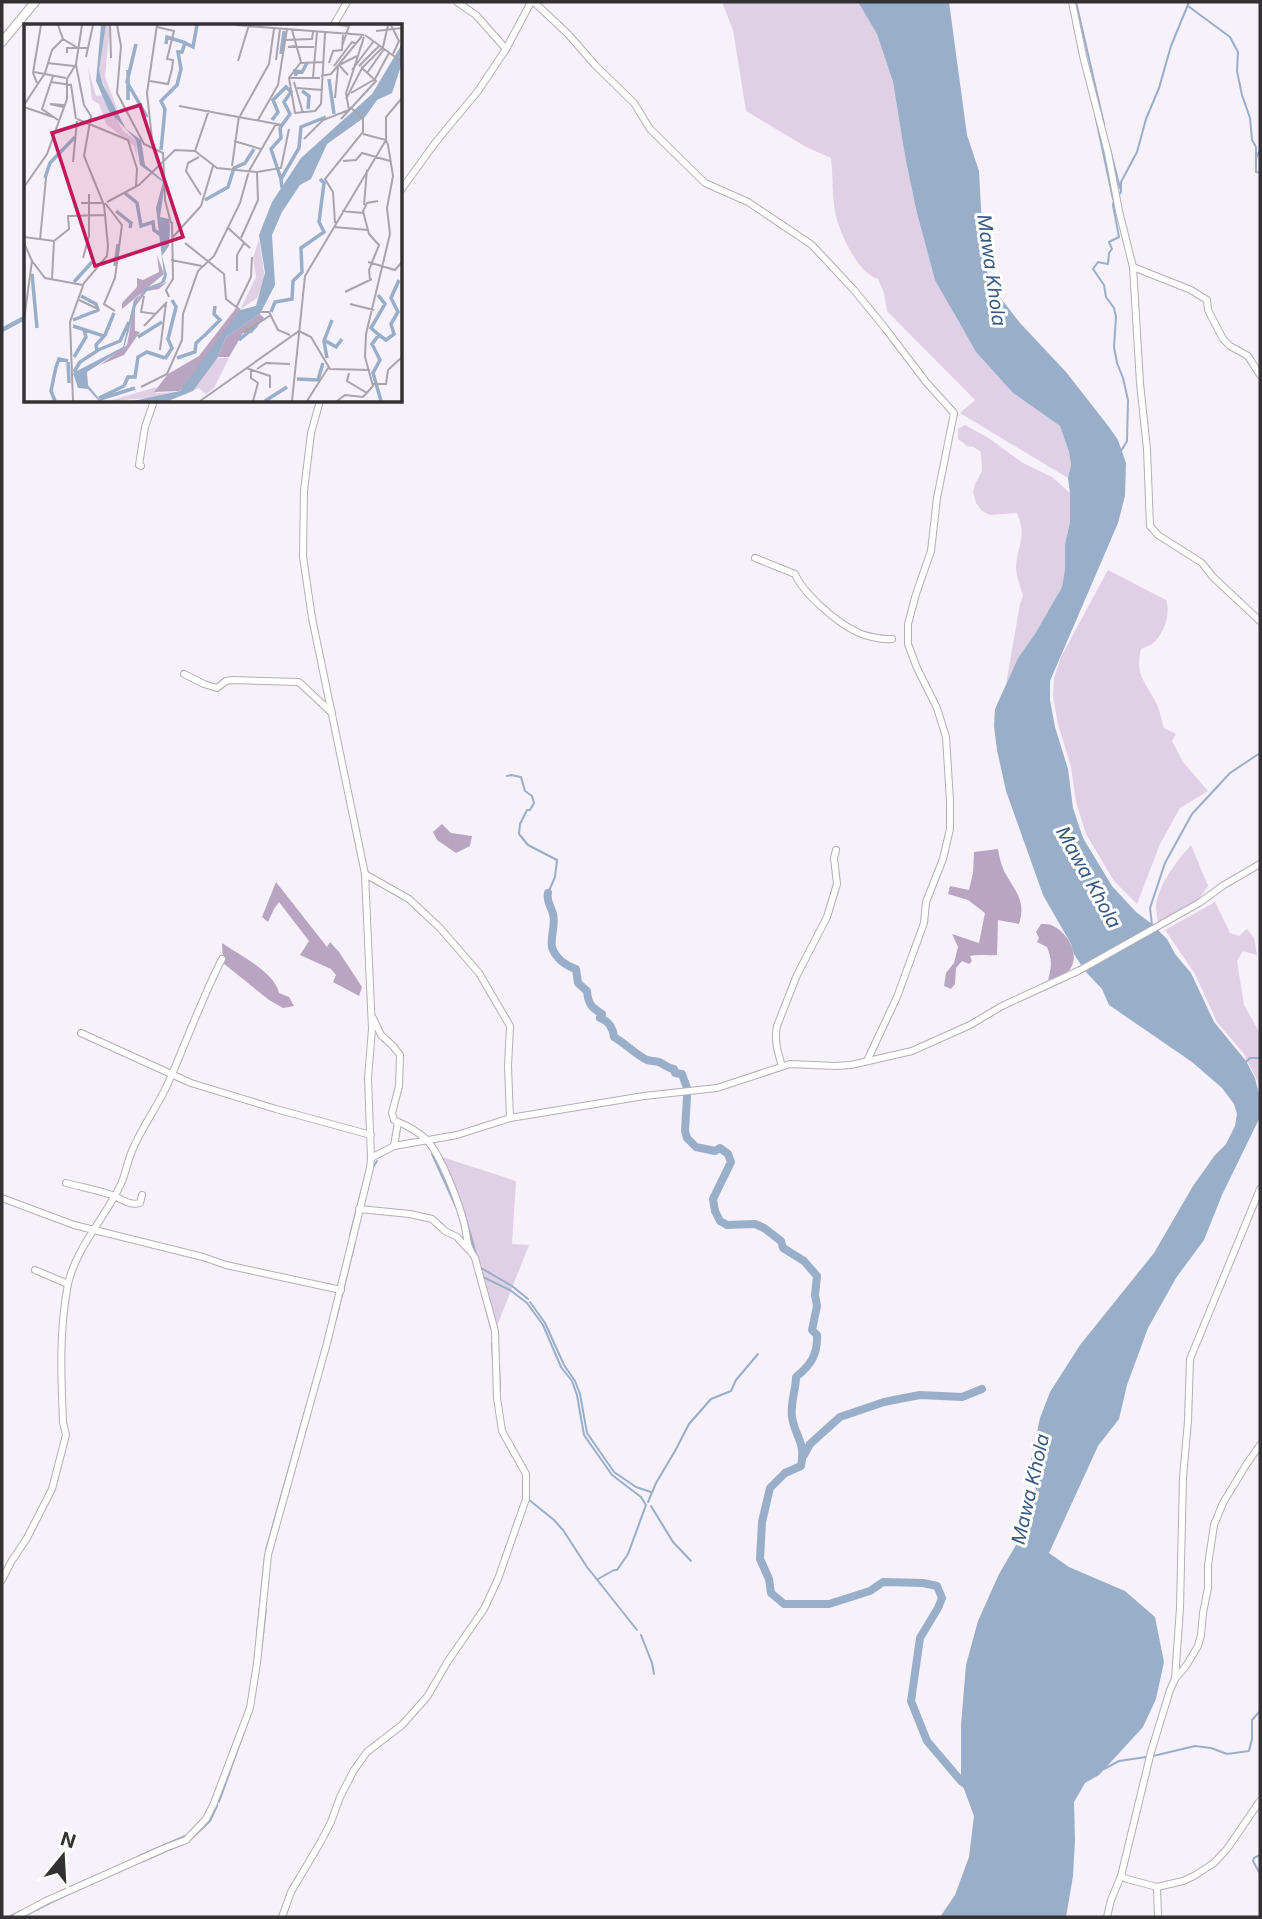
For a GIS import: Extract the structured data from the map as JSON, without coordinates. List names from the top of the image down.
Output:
{
  "water": ["Mawa Khola"],
  "north": "top"
}
